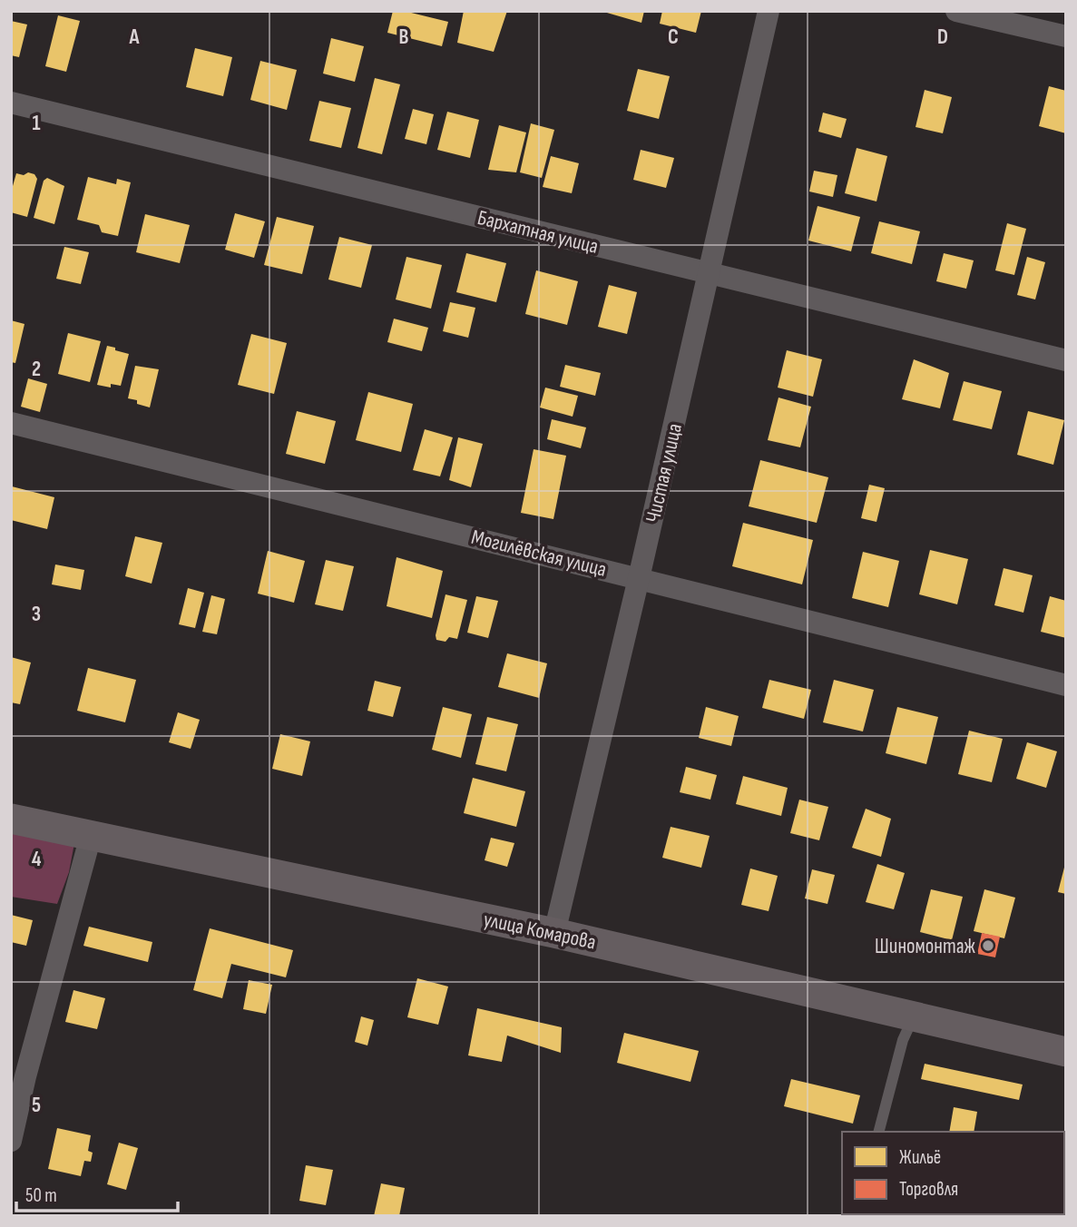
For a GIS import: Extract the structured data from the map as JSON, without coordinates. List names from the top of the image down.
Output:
{
  "streets": {
    "street": [
      "Бархатная улица",
      "Чистая улица",
      "Могилёвская улица",
      "улица Комарова"
    ]
  },
  "crossings": [
    ["Бархатная улица", "Чистая улица"],
    ["Чистая улица", "Могилёвская улица"],
    ["Чистая улица", "улица Комарова"]
  ],
  "places": ["Шиномонтаж"],
  "legend": ["Жильё", "Торговля"],
  "scale_bar": "50 m",
  "grid": {
    "columns": [
      "A",
      "B",
      "C",
      "D"
    ],
    "rows": [
      "1",
      "2",
      "3",
      "4",
      "5"
    ]
  }
}
